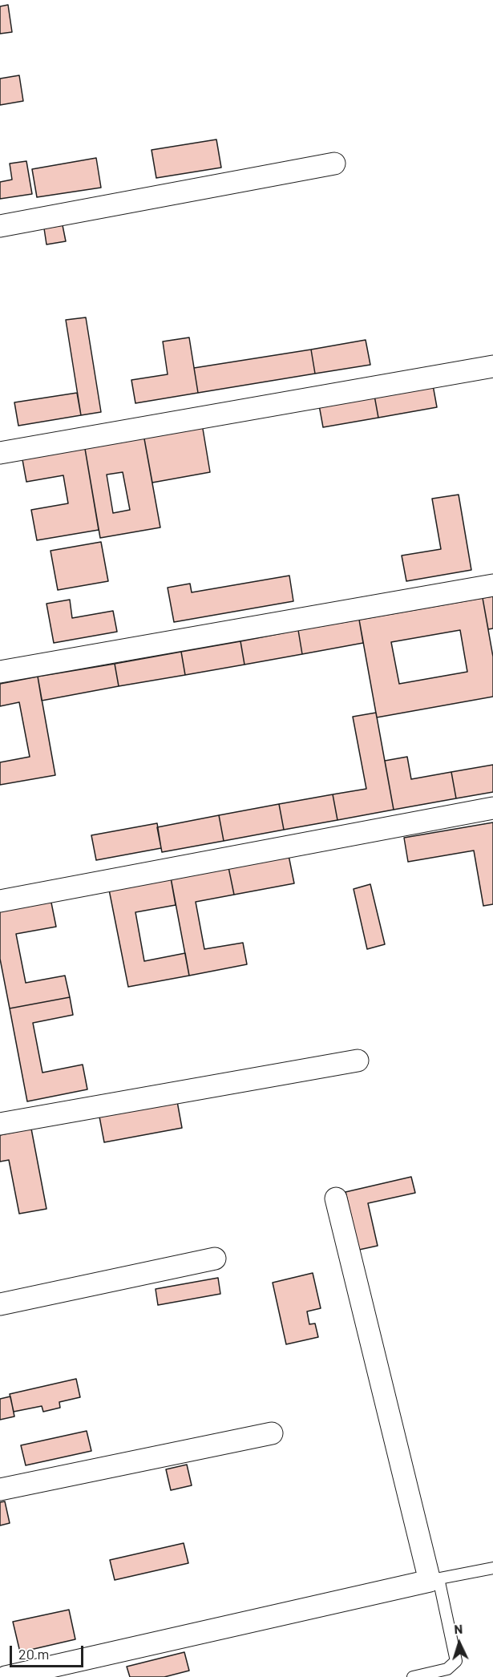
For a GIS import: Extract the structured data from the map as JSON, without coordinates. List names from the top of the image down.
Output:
{
  "scale_bar": "20 m",
  "north": "top"
}
